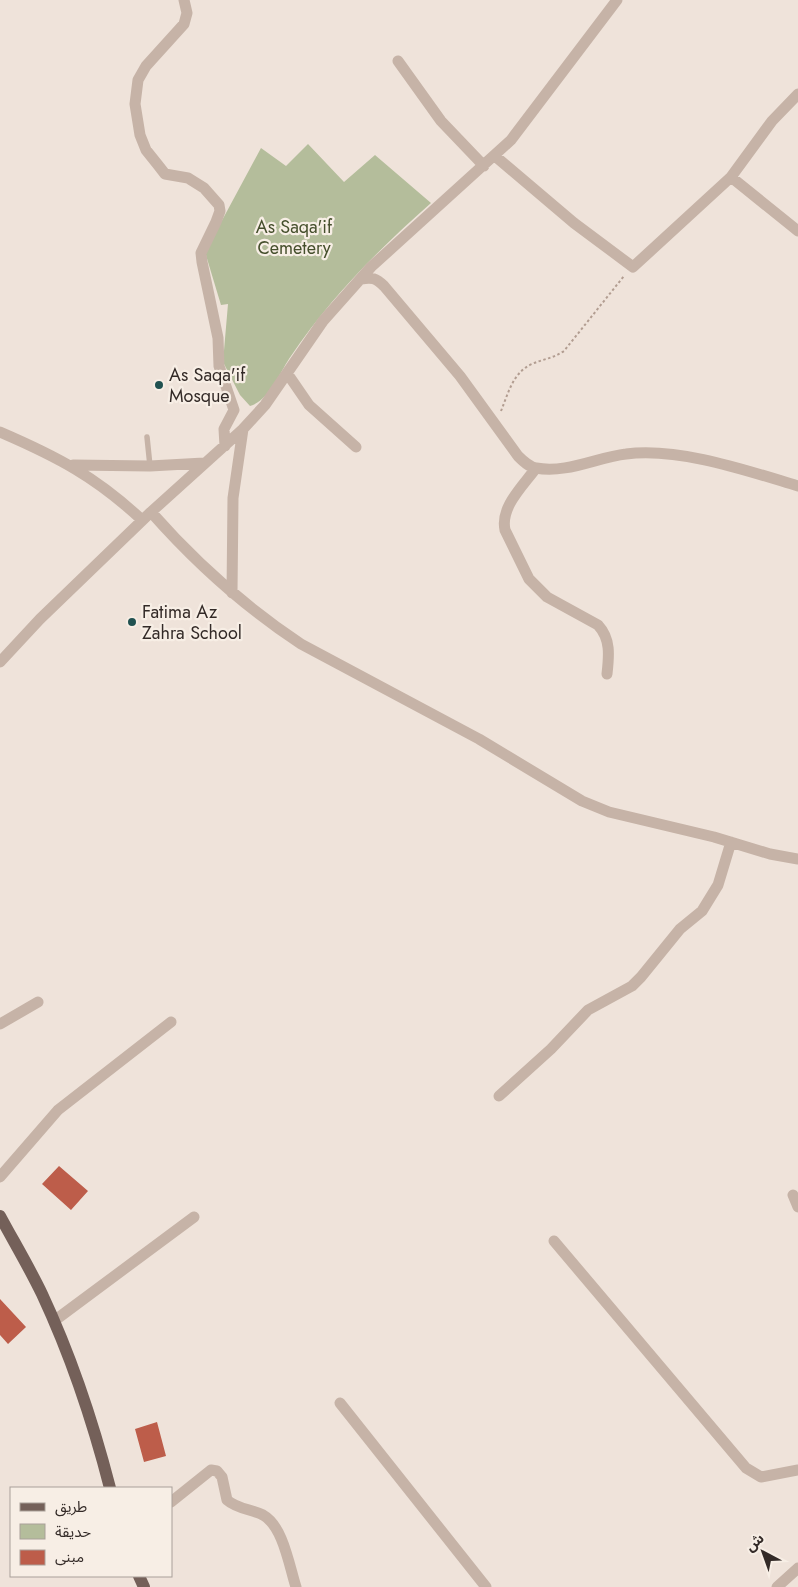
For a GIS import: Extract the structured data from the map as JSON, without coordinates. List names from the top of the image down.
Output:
{
  "parks": ["As Saqa'if Cemetery"],
  "places": ["As Saqa'if Mosque", "Fatima Az Zahra School"],
  "legend": ["طريق", "حديقة", "مبنى"],
  "north": "top left"
}
